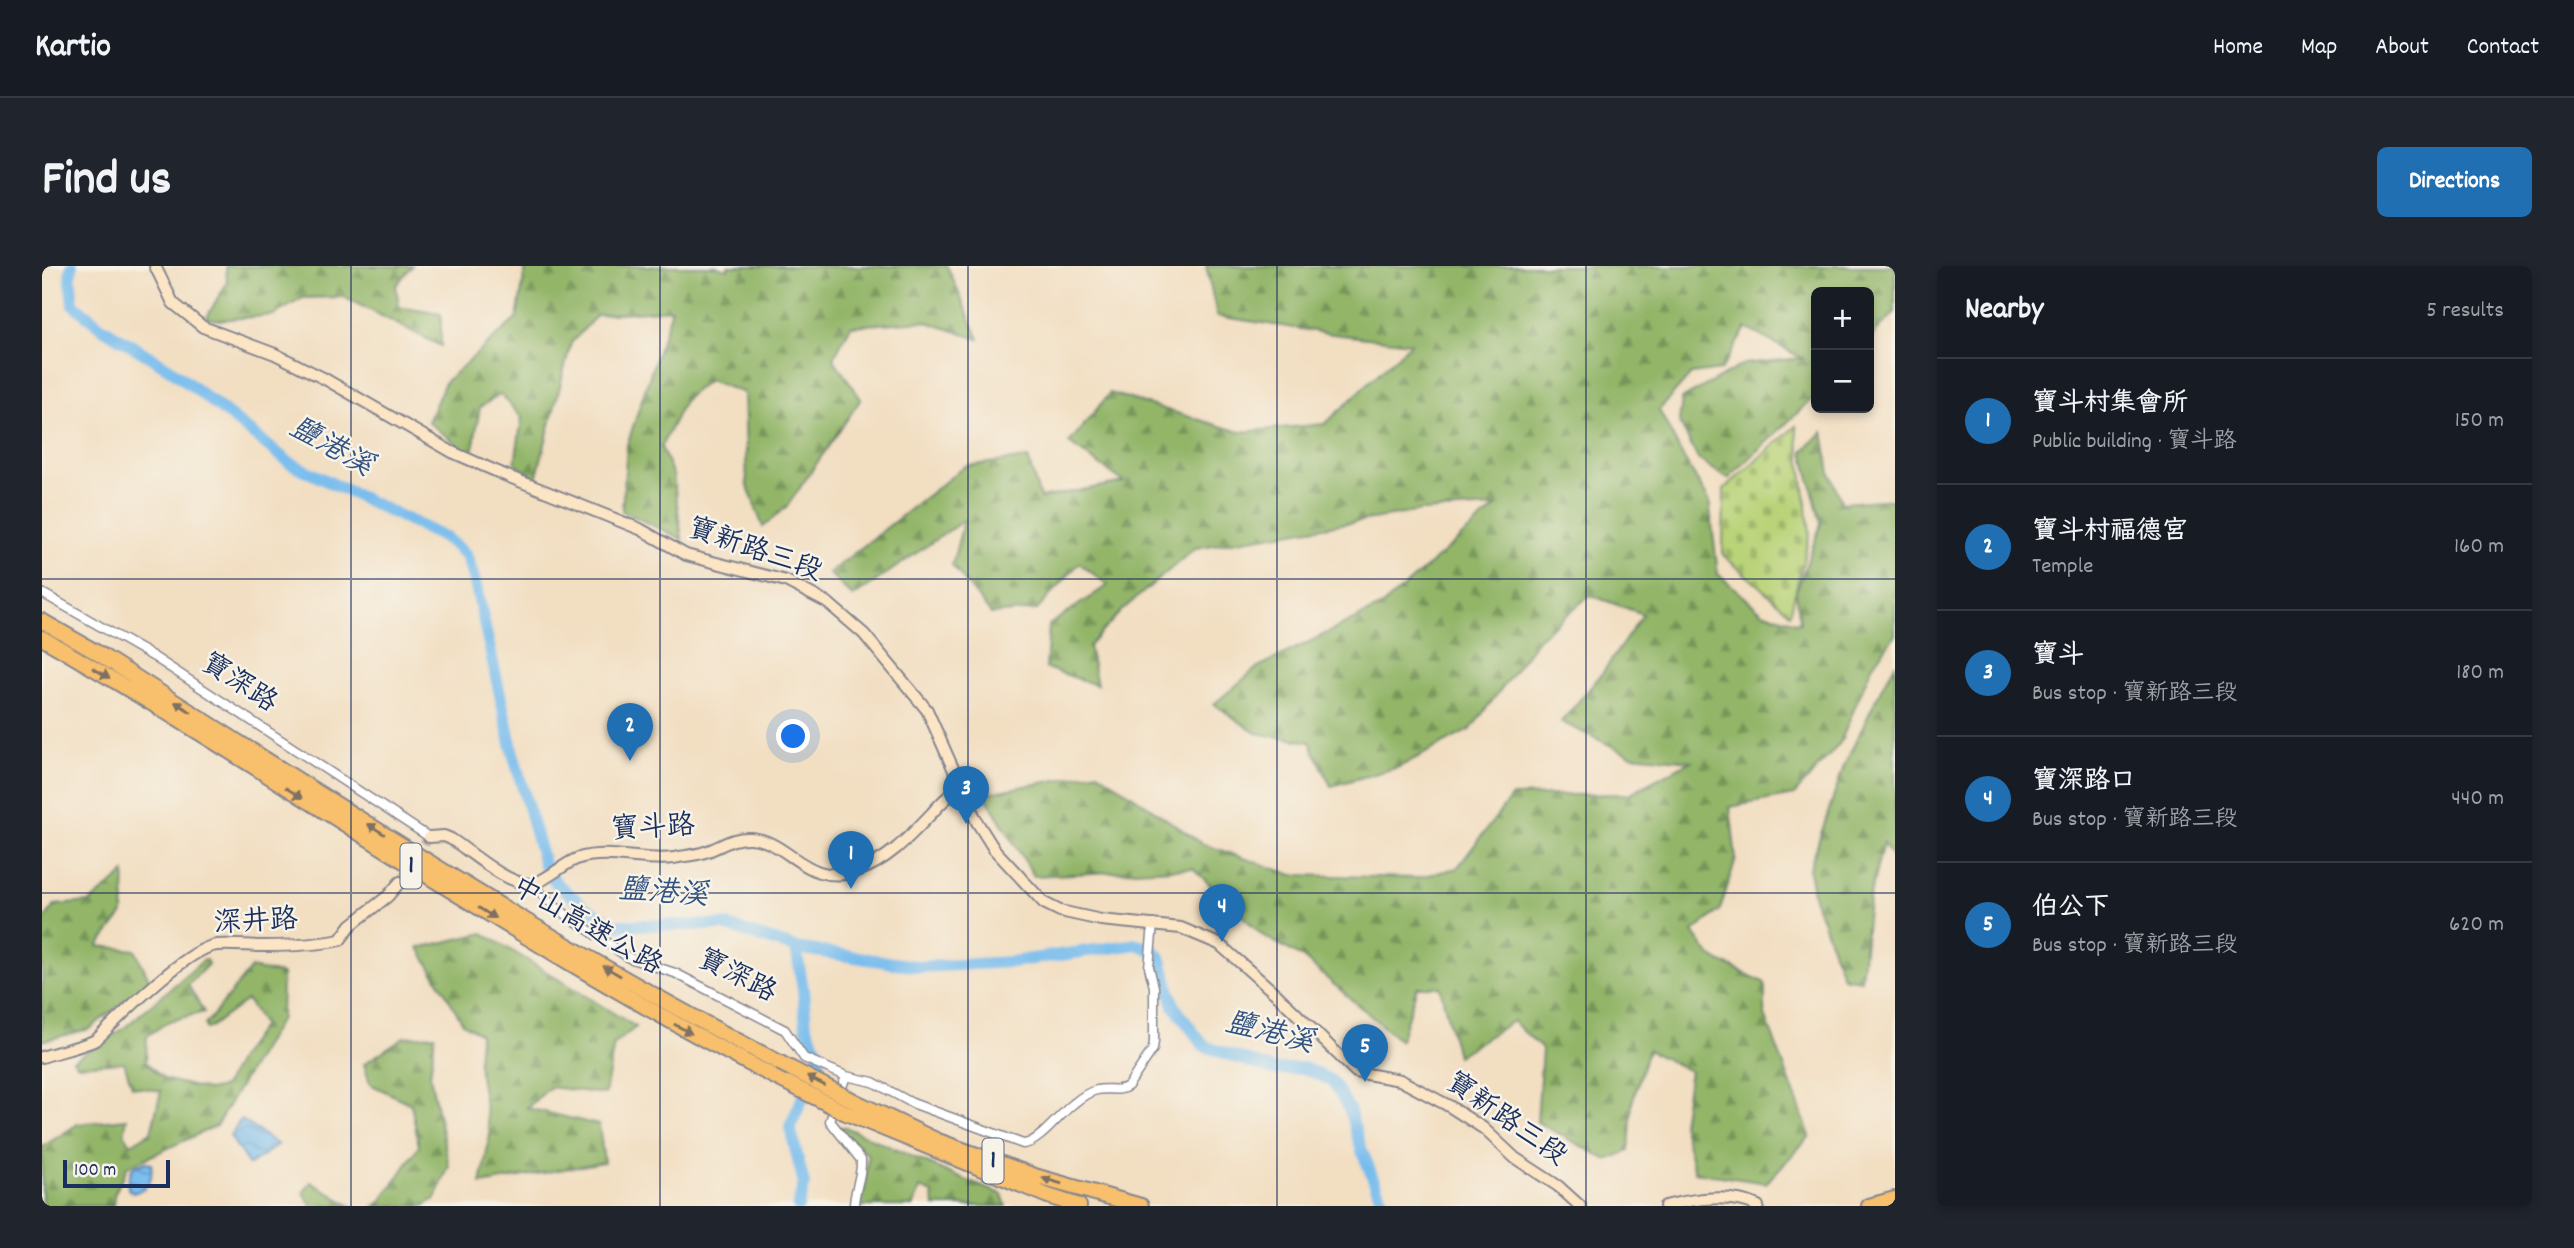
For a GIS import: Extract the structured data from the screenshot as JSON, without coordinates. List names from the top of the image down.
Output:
{
  "streets": {
    "highway": ["1", "中山高速公路"],
    "street": [
      "寶新路三段",
      "寶深路",
      "寶斗路",
      "深井路"
    ]
  },
  "crossings": [
    ["寶新路三段", "寶深路"],
    ["寶新路三段", "寶斗路"],
    ["寶深路", "寶斗路"]
  ],
  "water": ["鹽港溪"],
  "scale_bar": "100 m",
  "page": {
    "header": "Kartio",
    "nav": [
      "Home",
      "Map",
      "About",
      "Contact"
    ],
    "title": "Find us",
    "buttons": "Directions",
    "heading": ["Nearby", "5 results"],
    "map_buttons": ["+", "−"],
    "list": [
      {
        "mark": "1",
        "name": "寶斗村集會所",
        "note": "Public building · 寶斗路",
        "value": "150 m"
      },
      {
        "mark": "2",
        "name": "寶斗村福德宮",
        "note": "Temple",
        "value": "160 m"
      },
      {
        "mark": "3",
        "name": "寶斗",
        "note": "Bus stop · 寶新路三段",
        "value": "180 m"
      },
      {
        "mark": "4",
        "name": "寶深路口",
        "note": "Bus stop · 寶新路三段",
        "value": "440 m"
      },
      {
        "mark": "5",
        "name": "伯公下",
        "note": "Bus stop · 寶新路三段",
        "value": "620 m"
      }
    ],
    "pins": [
      "2",
      "3",
      "1",
      "4",
      "5"
    ],
    "scale": "100 m"
  }
}
